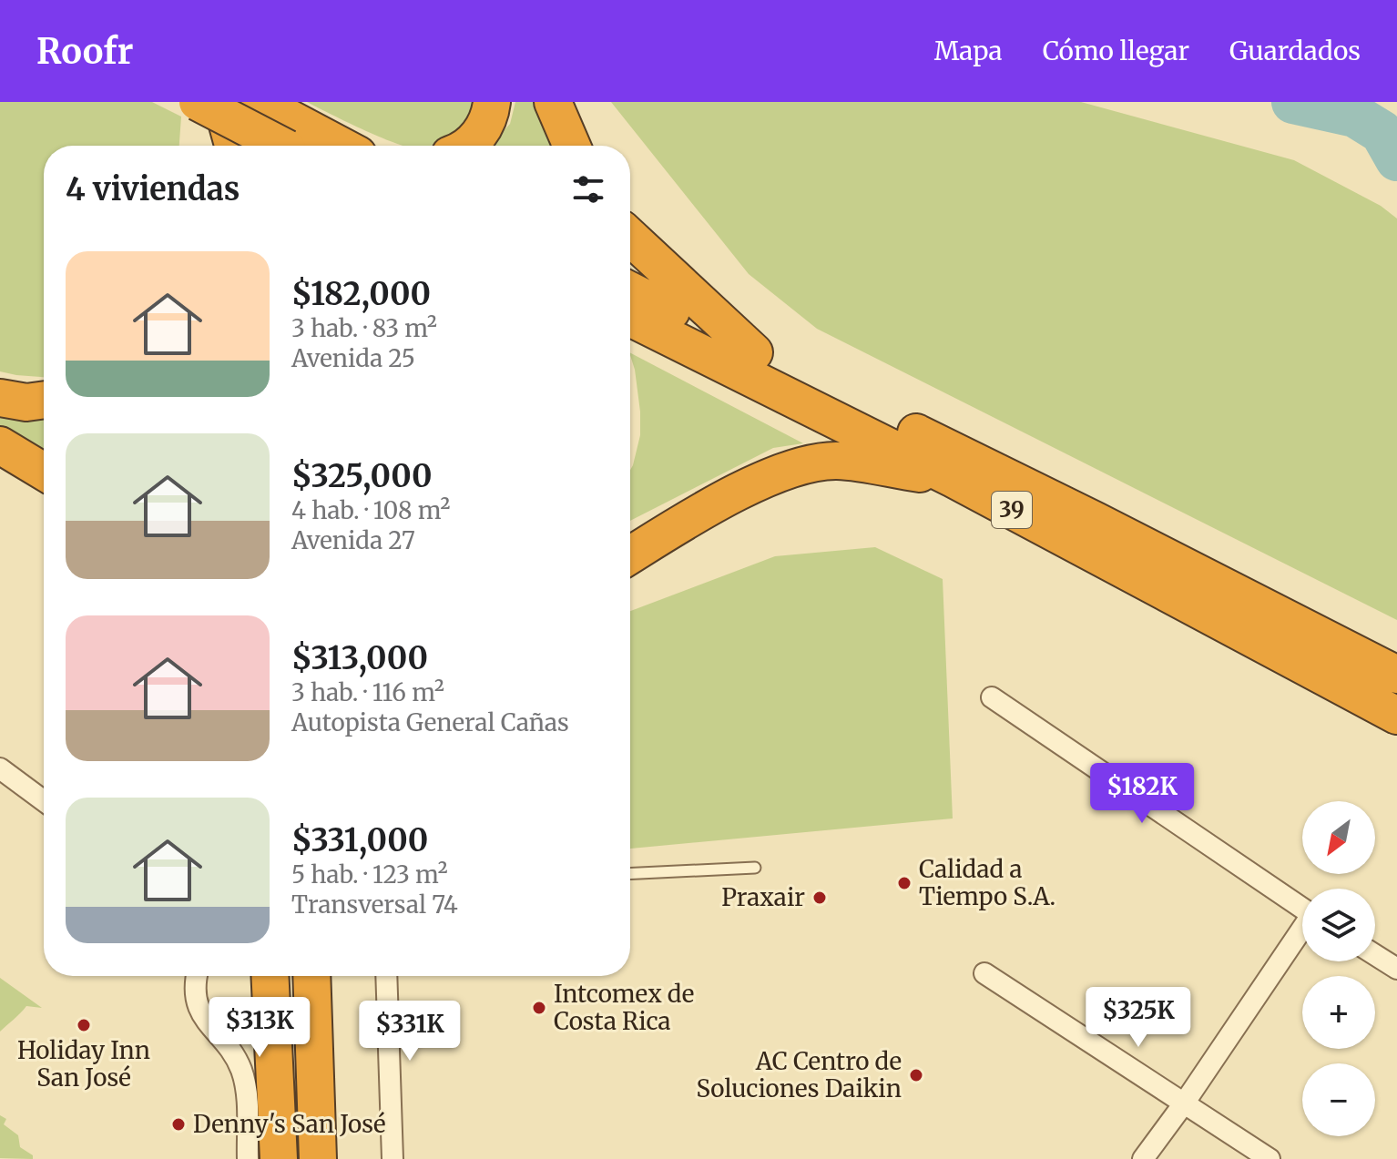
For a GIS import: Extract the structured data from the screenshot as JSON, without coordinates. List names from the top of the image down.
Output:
{
  "streets": {
    "highway": ["39"]
  },
  "places": [
    "Calidad a Tiempo S.A.",
    "Praxair",
    "Intcomex de Costa Rica",
    "Holiday Inn San José",
    "AC Centro de Soluciones Daikin",
    "Denny's San José"
  ],
  "north": "bottom left",
  "page": {
    "header": "Roofr",
    "nav": ["Mapa", "Cómo llegar", "Guardados"],
    "heading": "4 viviendas",
    "list": [
      {
        "name": "$182,000",
        "note": "3 hab. · 83 m² · Avenida 25"
      },
      {
        "name": "$325,000",
        "note": "4 hab. · 108 m² · Avenida 27"
      },
      {
        "name": "$313,000",
        "note": "3 hab. · 116 m² · Autopista General Cañas"
      },
      {
        "name": "$331,000",
        "note": "5 hab. · 123 m² · Transversal 74"
      }
    ],
    "price": [
      "$182K",
      "$325K",
      "$313K",
      "$331K"
    ],
    "map_buttons": ["+", "−"]
  }
}
